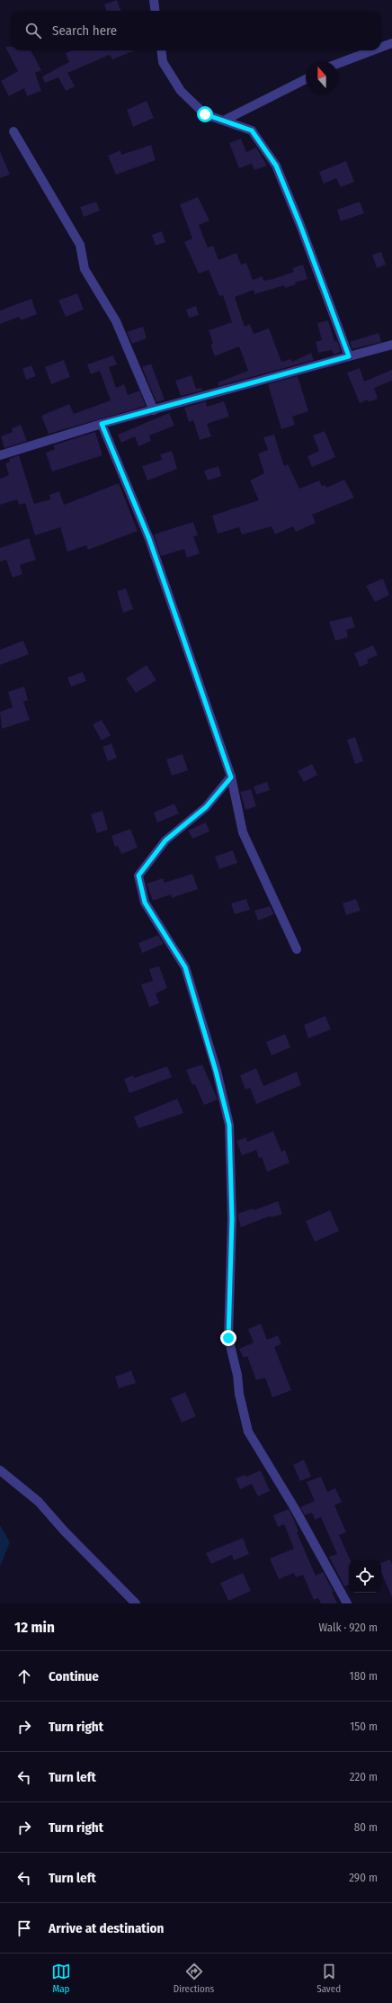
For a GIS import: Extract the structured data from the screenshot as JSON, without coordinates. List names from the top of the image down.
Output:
{
  "north": "top",
  "page": {
    "search": "Search here",
    "heading": ["12 min", "Walk · 920 m"],
    "list": [
      ["Continue", "180 m"],
      ["Turn right", "150 m"],
      ["Turn left", "220 m"],
      ["Turn right", "80 m"],
      ["Turn left", "290 m"],
      "Arrive at destination"
    ],
    "nav": ["Map", "Directions", "Saved"]
  }
}
